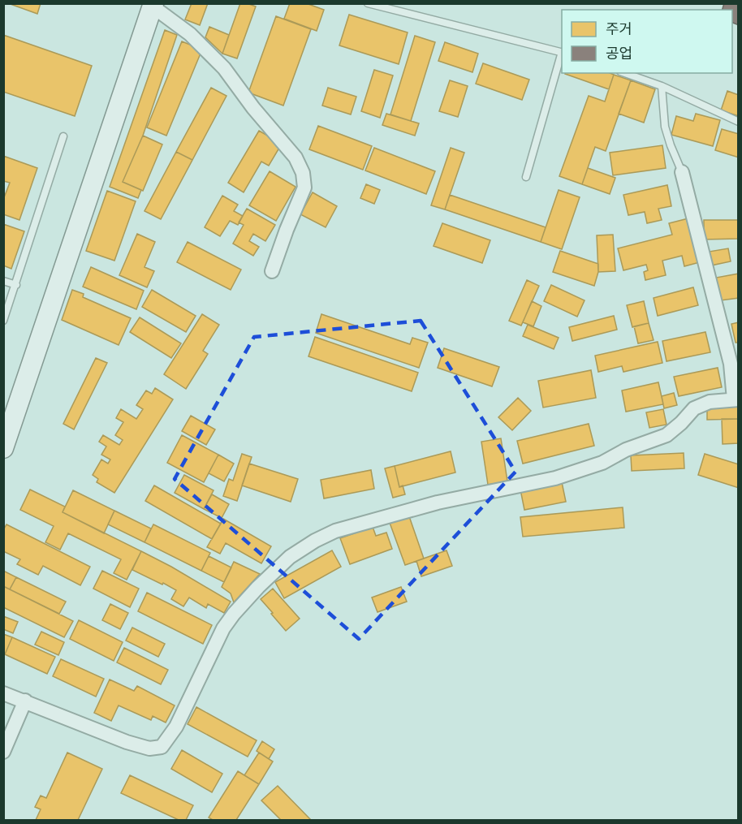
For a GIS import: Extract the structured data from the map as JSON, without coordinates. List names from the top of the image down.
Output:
{
  "legend": ["주거", "공업"]
}
